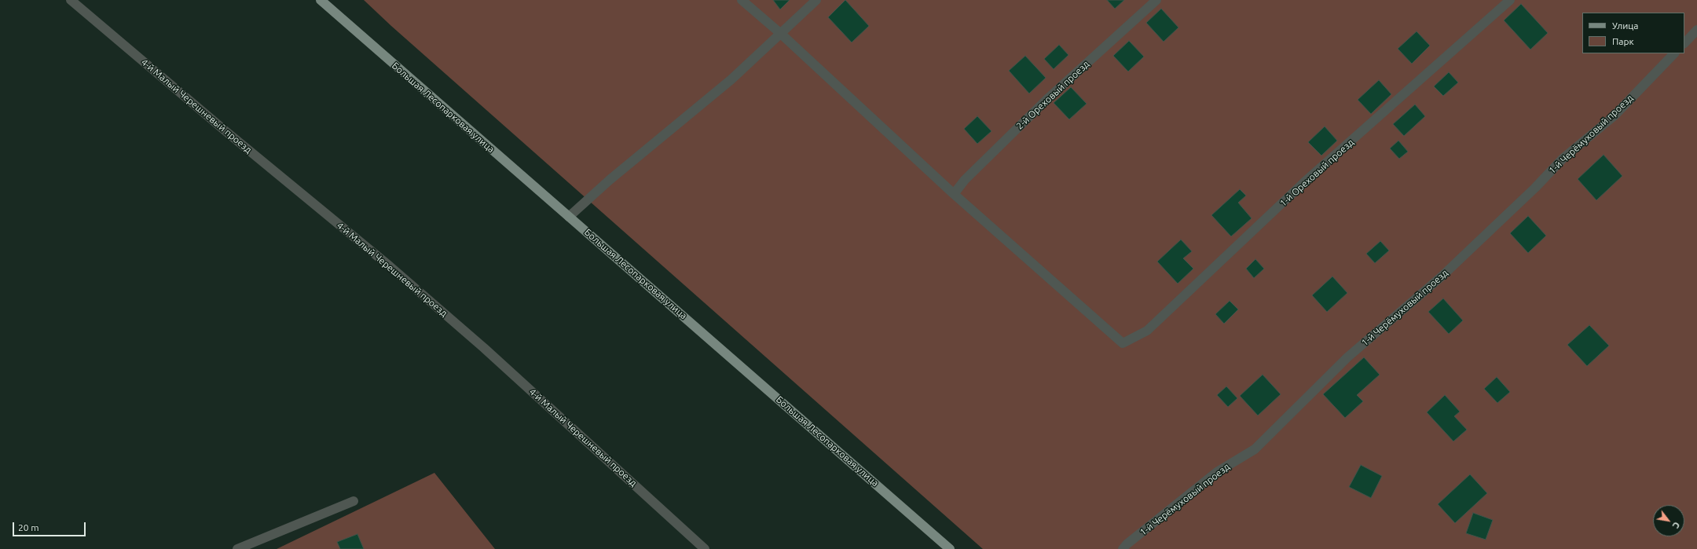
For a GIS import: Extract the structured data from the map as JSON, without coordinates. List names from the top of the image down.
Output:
{
  "streets": {
    "main road": ["Большая Лесопарковая улица"],
    "street": [
      "2-й Ореховый проезд",
      "4-й Малый Черешневый проезд",
      "1-й Черёмуховый проезд",
      "1-й Ореховый проезд"
    ]
  },
  "crossings": [
    ["2-й Ореховый проезд", "1-й Ореховый проезд"]
  ],
  "legend": ["Улица", "Парк"],
  "scale_bar": "20 m",
  "north": "bottom right"
}
